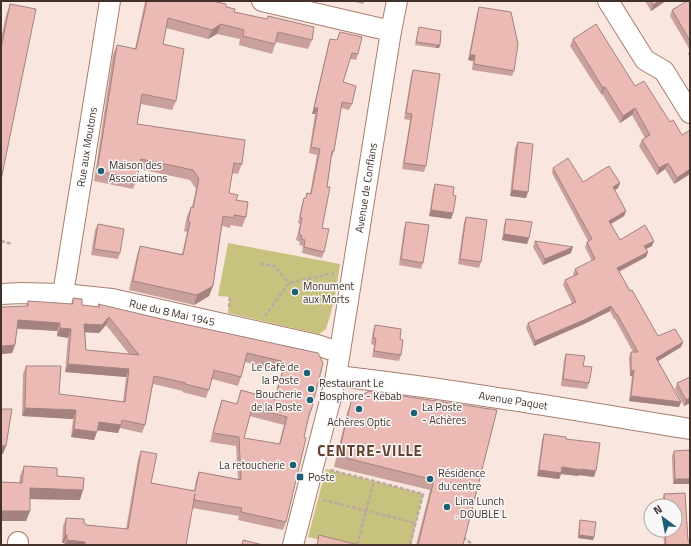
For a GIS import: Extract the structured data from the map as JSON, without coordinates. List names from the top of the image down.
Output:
{
  "streets": {
    "street": [
      "Rue aux Moutons",
      "Avenue de Conflans",
      "Rue du 8 Mai 1945",
      "Avenue Paquet"
    ]
  },
  "crossings": [
    ["Rue aux Moutons", "Rue du 8 Mai 1945"],
    ["Avenue de Conflans", "Rue du 8 Mai 1945"],
    ["Avenue de Conflans", "Avenue Paquet"]
  ],
  "districts": ["CENTRE-VILLE"],
  "places": {
    "other": [
      "Maison des Associations",
      "Monument aux Morts",
      "Le Café de la Poste",
      "Restaurant Le Bosphore - Kebab",
      "Boucherie de la Poste",
      "Achères Optic",
      "La Poste - Achères",
      "La retoucherie",
      "Résidence du centre",
      "Lina Lunch . DOUBLE L"
    ],
    "transit": ["Poste"]
  },
  "north": "top left"
}
